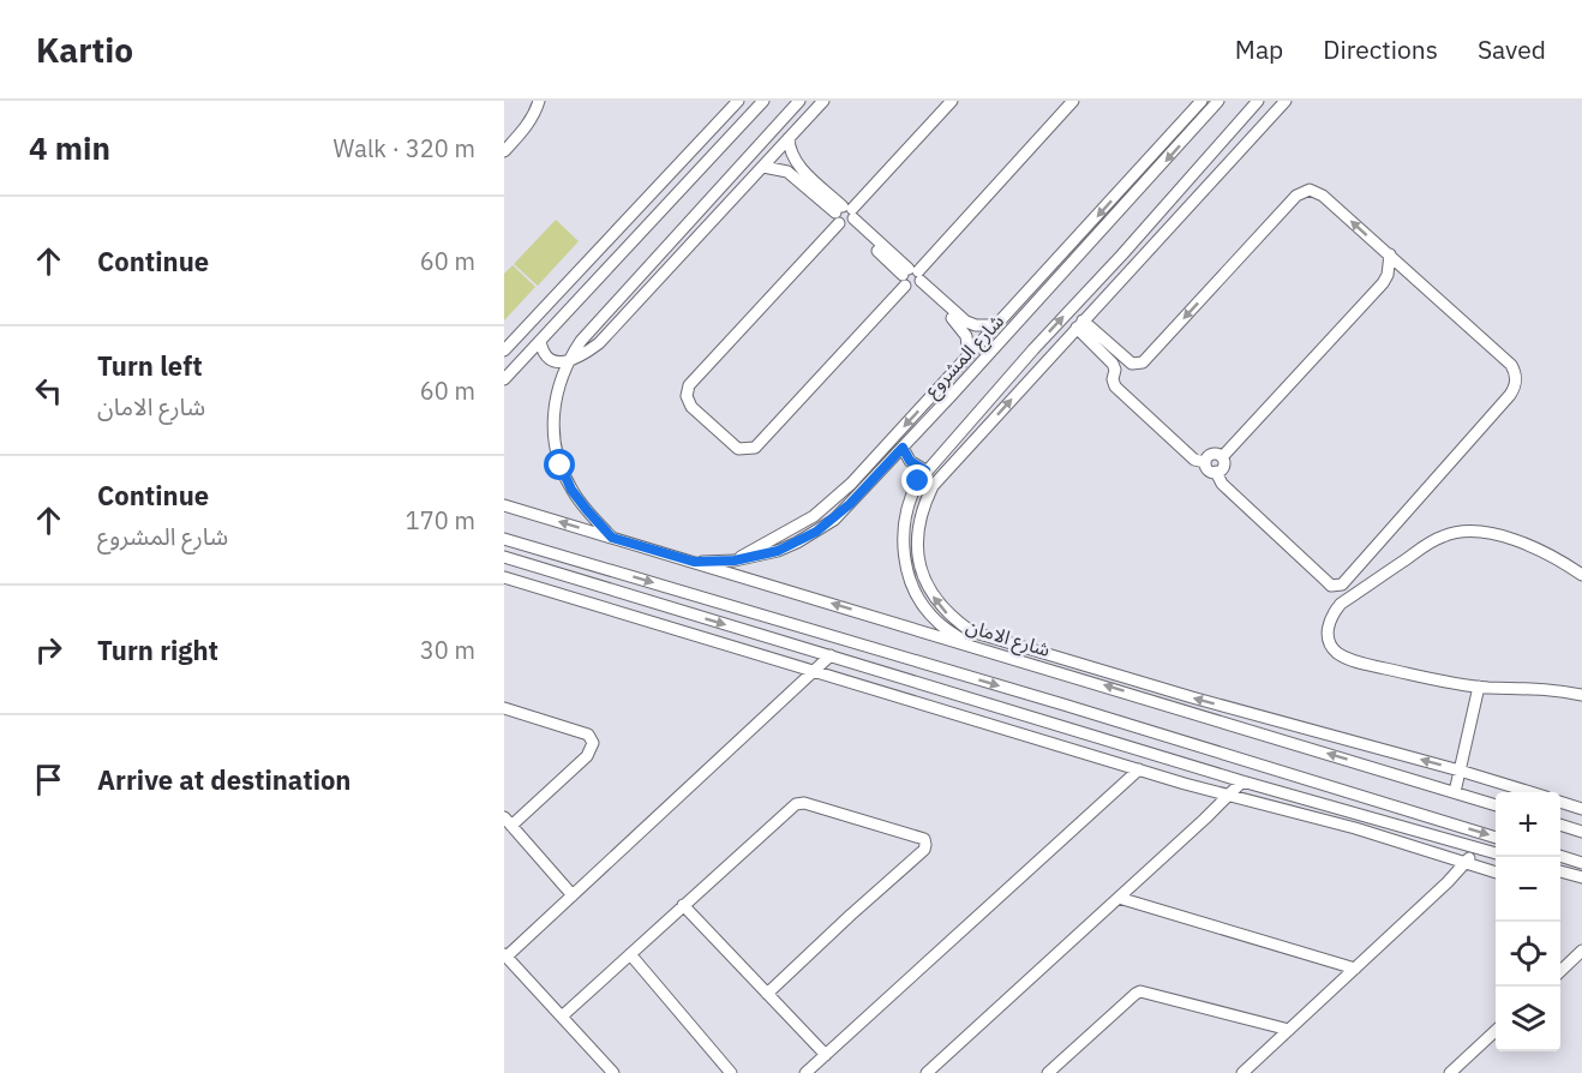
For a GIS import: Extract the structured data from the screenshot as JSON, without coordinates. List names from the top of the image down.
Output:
{
  "streets": {
    "street": ["شارع المشروع", "شارع الامان"]
  },
  "crossings": [
    ["شارع المشروع", "شارع الامان"]
  ],
  "page": {
    "header": "Kartio",
    "nav": ["Map", "Directions", "Saved"],
    "heading": ["4 min", "Walk · 320 m"],
    "list": [
      ["Continue", "60 m"],
      ["Turn left", "شارع الامان", "60 m"],
      ["Continue", "شارع المشروع", "170 m"],
      ["Turn right", "30 m"],
      "Arrive at destination"
    ],
    "map_buttons": ["+", "−"]
  }
}
